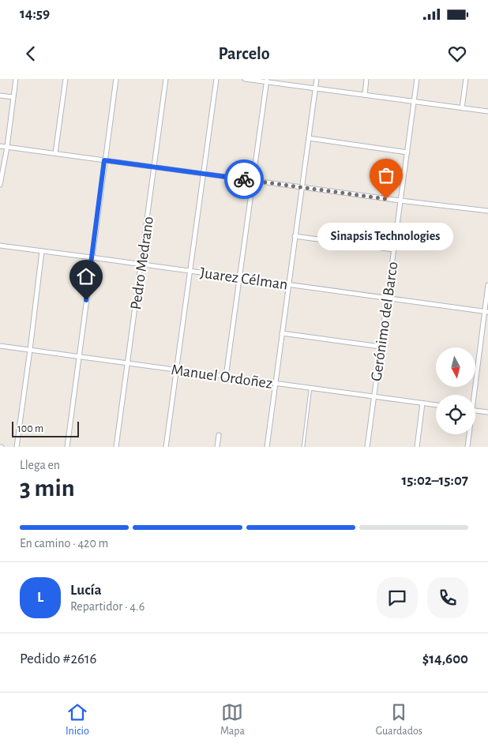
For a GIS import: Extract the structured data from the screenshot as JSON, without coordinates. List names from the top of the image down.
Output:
{
  "streets": {
    "street": [
      "Pedro Medrano",
      "Juarez Célman",
      "Gerónimo del Barco",
      "Manuel Ordoñez"
    ]
  },
  "crossings": [
    ["Pedro Medrano", "Juarez Célman"],
    ["Pedro Medrano", "Manuel Ordoñez"],
    ["Juarez Célman", "Gerónimo del Barco"],
    ["Gerónimo del Barco", "Manuel Ordoñez"]
  ],
  "places": ["Sinapsis Technologies"],
  "scale_bar": "100 m",
  "north": "bottom",
  "page": {
    "status": "14:59",
    "header": "Parcelo",
    "bubble": "Sinapsis Technologies",
    "scale": "100 m",
    "heading": ["3 min", "Llega en", "15:02–15:07"],
    "panel": [
      "Lucía",
      "Repartidor · 4.6",
      "Pedido #2616",
      "$14,600"
    ],
    "bar": "En camino · 420 m",
    "round": "L",
    "tabs": ["Inicio", "Mapa", "Guardados"]
  }
}
